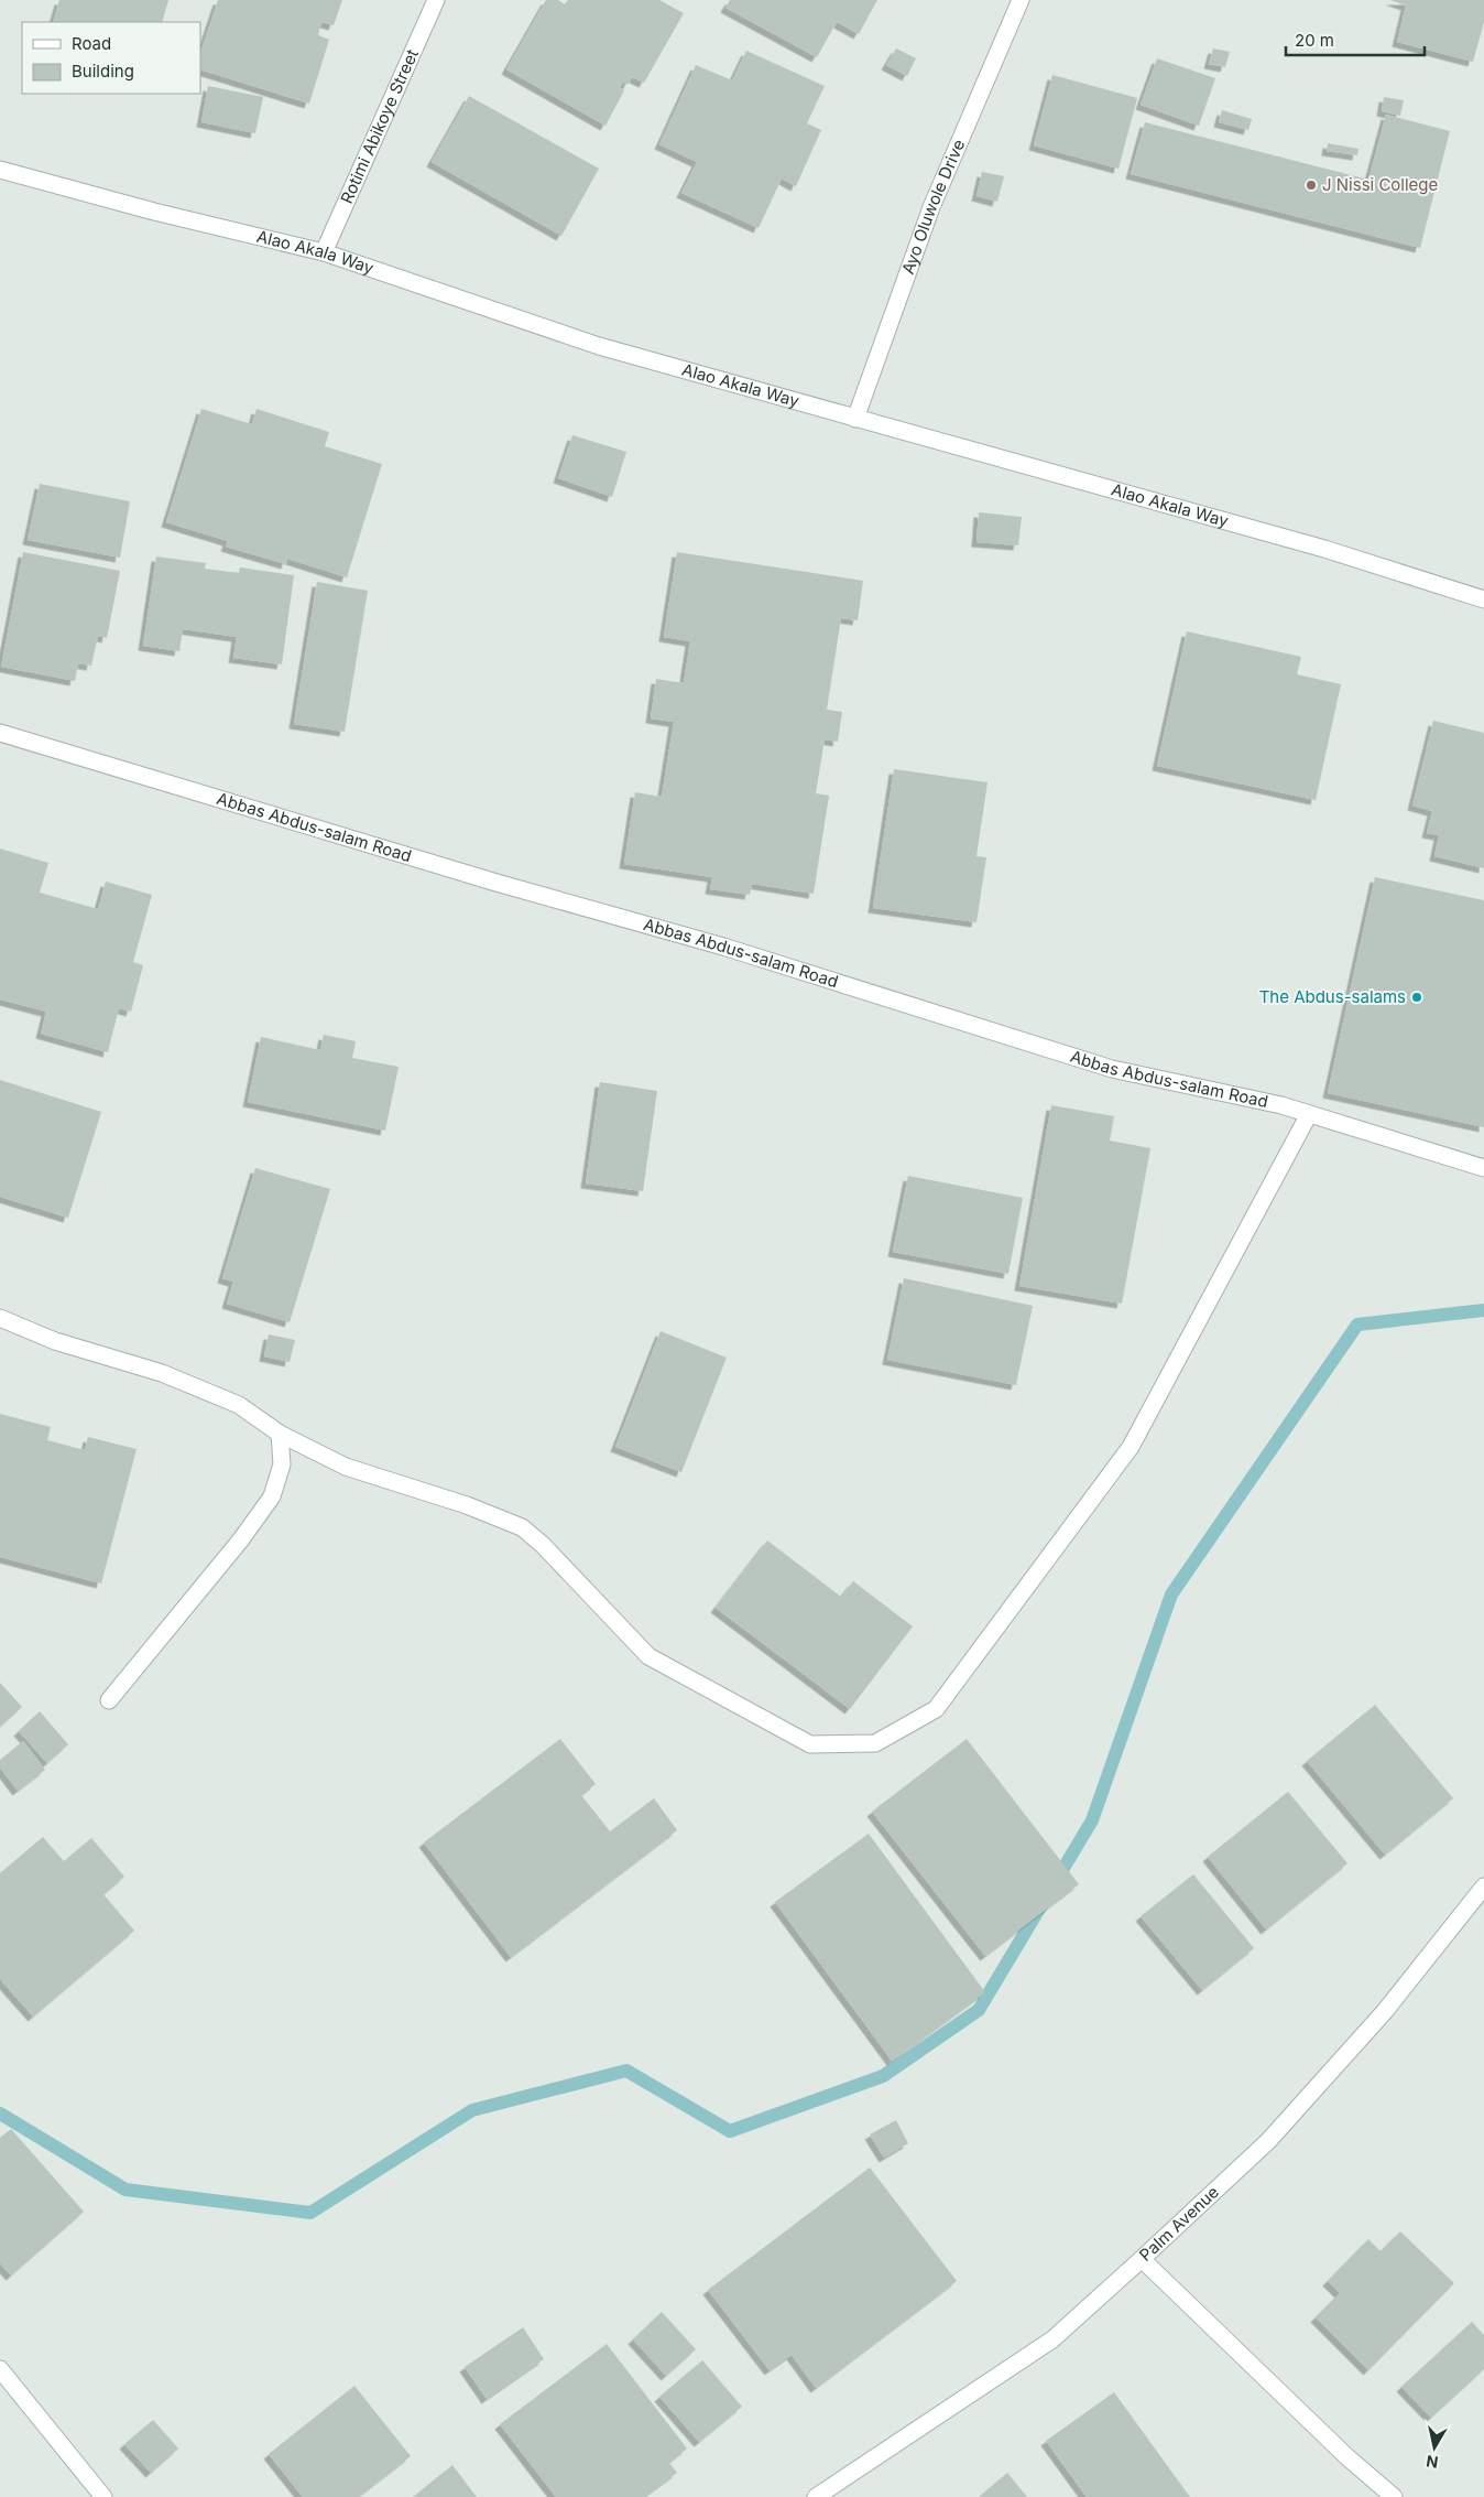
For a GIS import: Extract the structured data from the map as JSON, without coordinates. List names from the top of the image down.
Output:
{
  "streets": {
    "street": [
      "Rotimi Abikoye Street",
      "Ayo Oluwole Drive",
      "Alao Akala Way",
      "Abbas Abdus-salam Road",
      "Palm Avenue"
    ]
  },
  "crossings": [
    ["Rotimi Abikoye Street", "Alao Akala Way"],
    ["Ayo Oluwole Drive", "Alao Akala Way"]
  ],
  "places": ["J Nissi College", "The Abdus-salams"],
  "legend": ["Road", "Building"],
  "scale_bar": "20 m",
  "north": "bottom"
}
